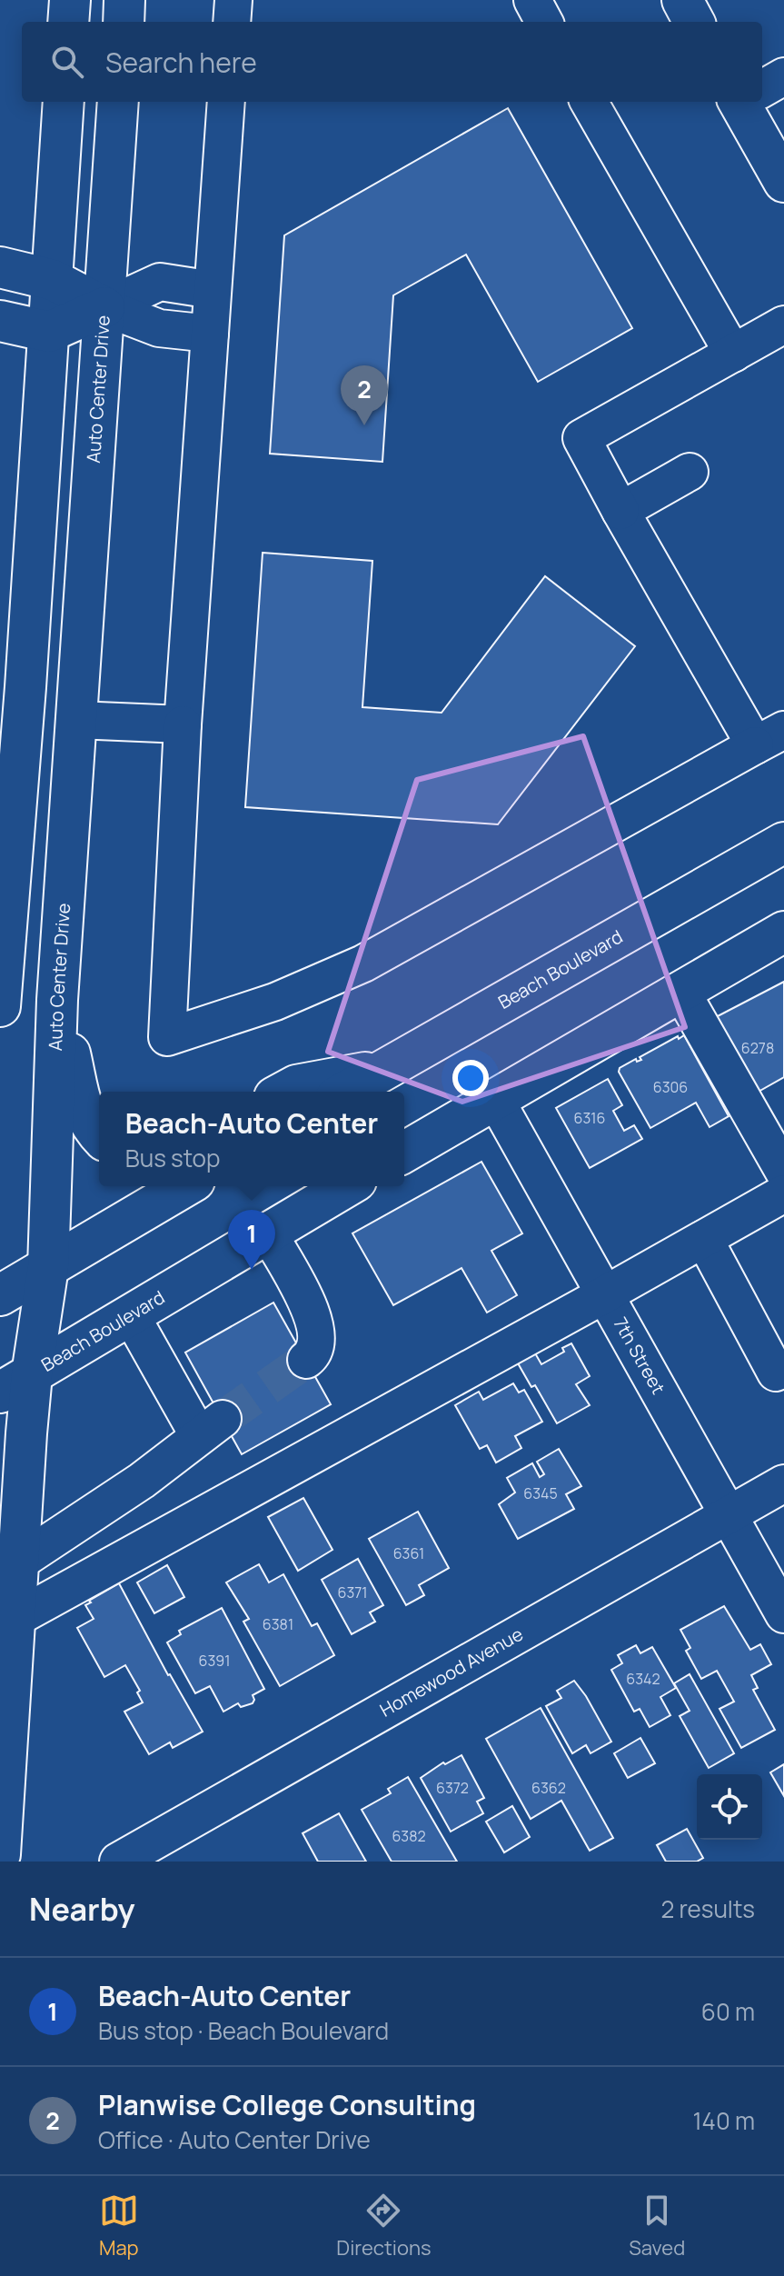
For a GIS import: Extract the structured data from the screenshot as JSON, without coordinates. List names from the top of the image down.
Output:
{
  "streets": {
    "main road": ["Auto Center Drive", "Beach Boulevard"],
    "street": ["7th Street", "Homewood Avenue"]
  },
  "crossings": [
    ["Auto Center Drive", "Beach Boulevard"],
    ["7th Street", "Homewood Avenue"]
  ],
  "house_numbers": [
    "6278",
    "6306",
    "6316",
    "6345",
    "6361",
    "6371",
    "6381",
    "6391",
    "6342",
    "6372",
    "6362",
    "6382"
  ],
  "page": {
    "search": "Search here",
    "pins": ["2", "1"],
    "popup": ["Beach-Auto Center", "Bus stop"],
    "heading": ["Nearby", "2 results"],
    "list": [
      {
        "mark": "1",
        "name": "Beach-Auto Center",
        "note": "Bus stop · Beach Boulevard",
        "value": "60 m"
      },
      {
        "mark": "2",
        "name": "Planwise College Consulting",
        "note": "Office · Auto Center Drive",
        "value": "140 m"
      }
    ],
    "nav": ["Map", "Directions", "Saved"]
  }
}
